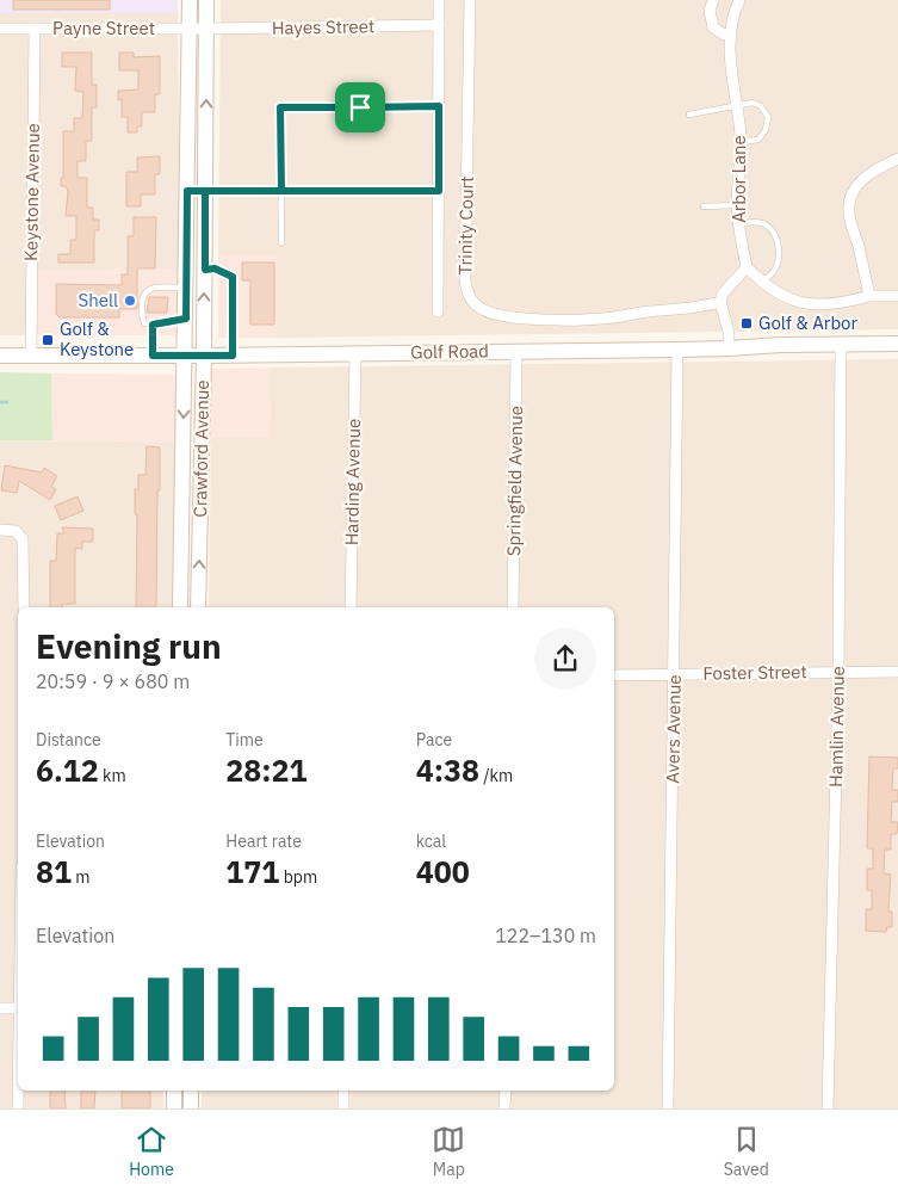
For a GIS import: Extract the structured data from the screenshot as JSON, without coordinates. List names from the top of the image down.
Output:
{
  "streets": {
    "main road": ["Golf Road", "Crawford Avenue"],
    "street": [
      "Hayes Street",
      "Payne Street",
      "Arbor Lane",
      "Keystone Avenue",
      "Trinity Court",
      "Springfield Avenue",
      "Harding Avenue",
      "Foster Street",
      "Hamlin Avenue",
      "Avers Avenue"
    ]
  },
  "crossings": [
    ["Hayes Street", "Payne Street"],
    ["Hayes Street", "Crawford Avenue"],
    ["Payne Street", "Keystone Avenue"],
    ["Payne Street", "Crawford Avenue"],
    ["Keystone Avenue", "Golf Road"],
    ["Golf Road", "Crawford Avenue"],
    ["Golf Road", "Springfield Avenue"],
    ["Golf Road", "Harding Avenue"],
    ["Golf Road", "Hamlin Avenue"],
    ["Golf Road", "Avers Avenue"],
    ["Foster Street", "Hamlin Avenue"],
    ["Foster Street", "Avers Avenue"]
  ],
  "places": {
    "other": ["Shell"],
    "transit": ["Golf & Arbor", "Golf & Keystone"]
  },
  "page": {
    "heading": ["Evening run", "20:59 · 9 × 680 m"],
    "stats": [
      ["Distance", "6.12 km"],
      ["Time", "28:21"],
      ["Pace", "4:38 /km"],
      ["Elevation", "81 m"],
      ["Heart rate", "171 bpm"],
      ["kcal", "400"]
    ],
    "chart": ["Elevation", "122–130 m"],
    "tabs": ["Home", "Map", "Saved"]
  }
}
